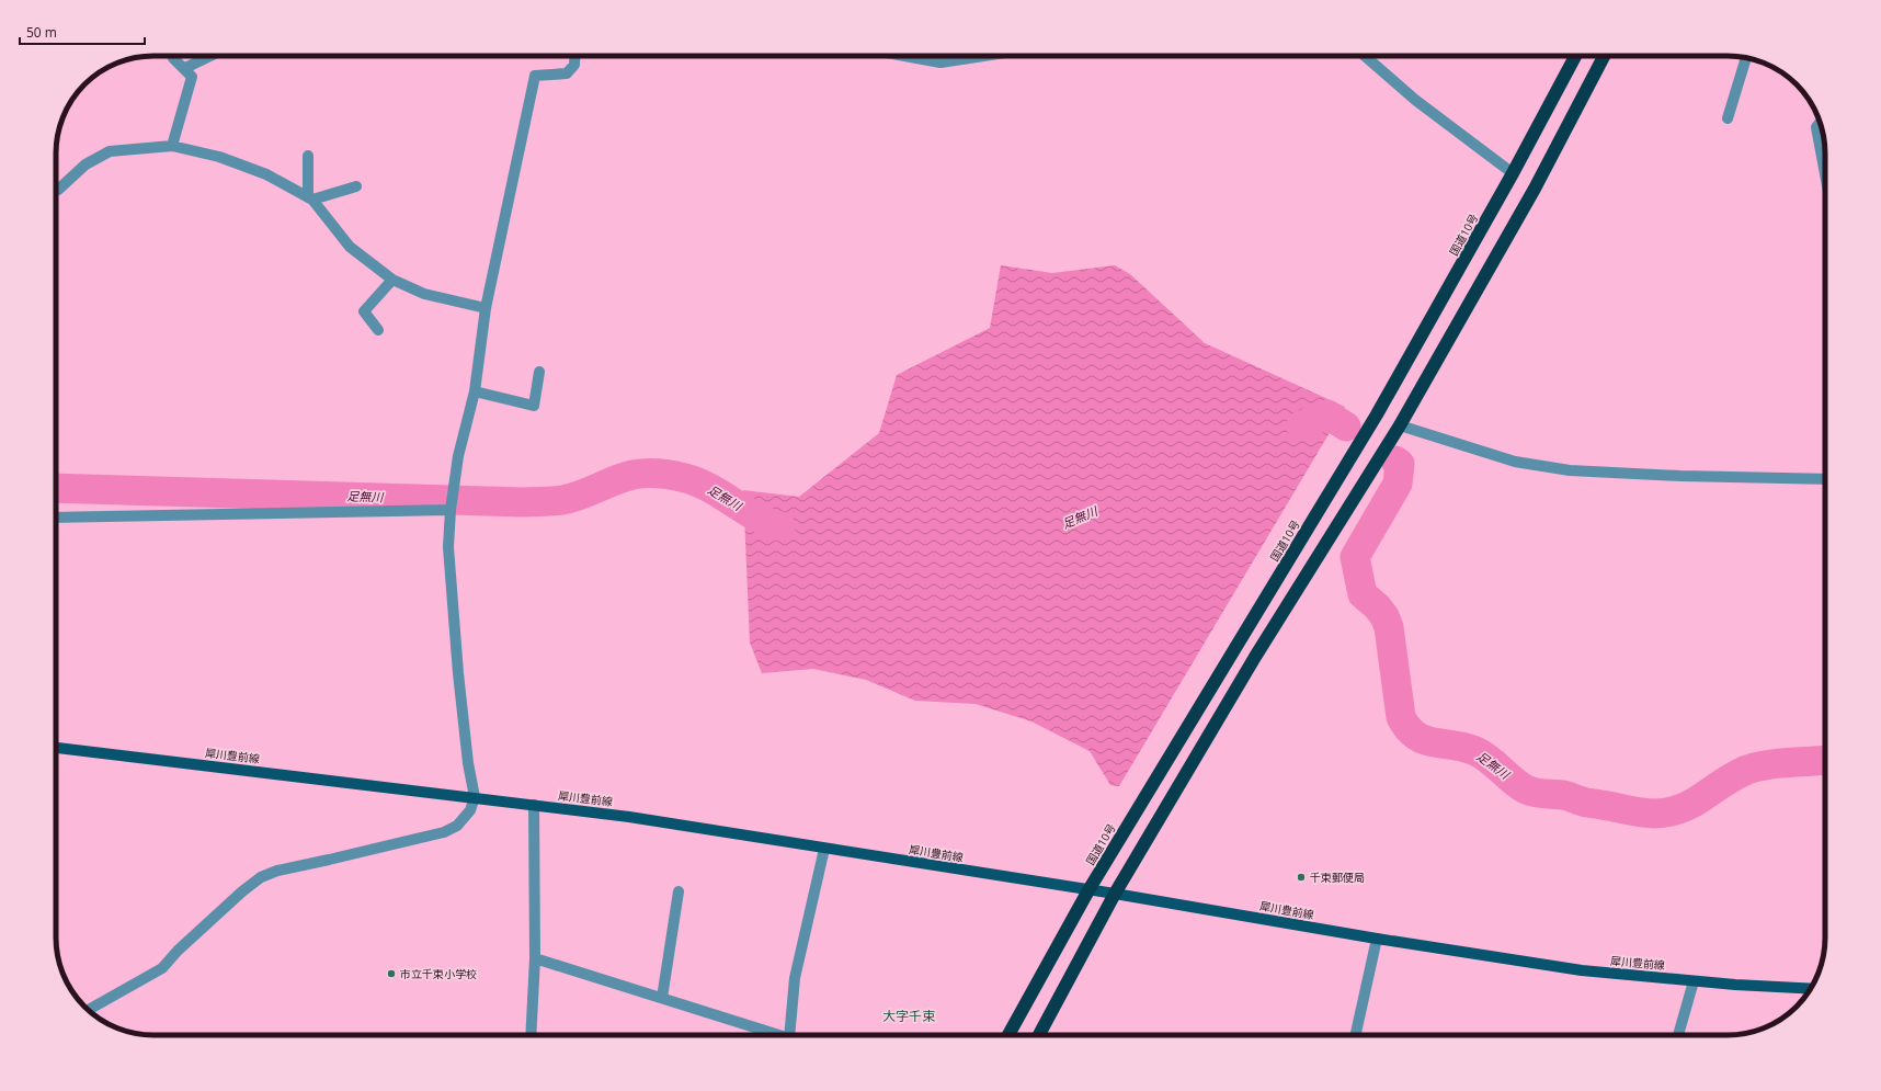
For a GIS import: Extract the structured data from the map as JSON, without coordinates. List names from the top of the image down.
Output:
{
  "streets": {
    "highway": ["国道10号"],
    "main road": ["犀川豊前線"]
  },
  "crossings": [
    ["国道10号", "犀川豊前線"]
  ],
  "districts": ["大字千束"],
  "water": ["足無川"],
  "places": ["千束郵便局", "市立千束小学校"],
  "scale_bar": "50 m"
}
